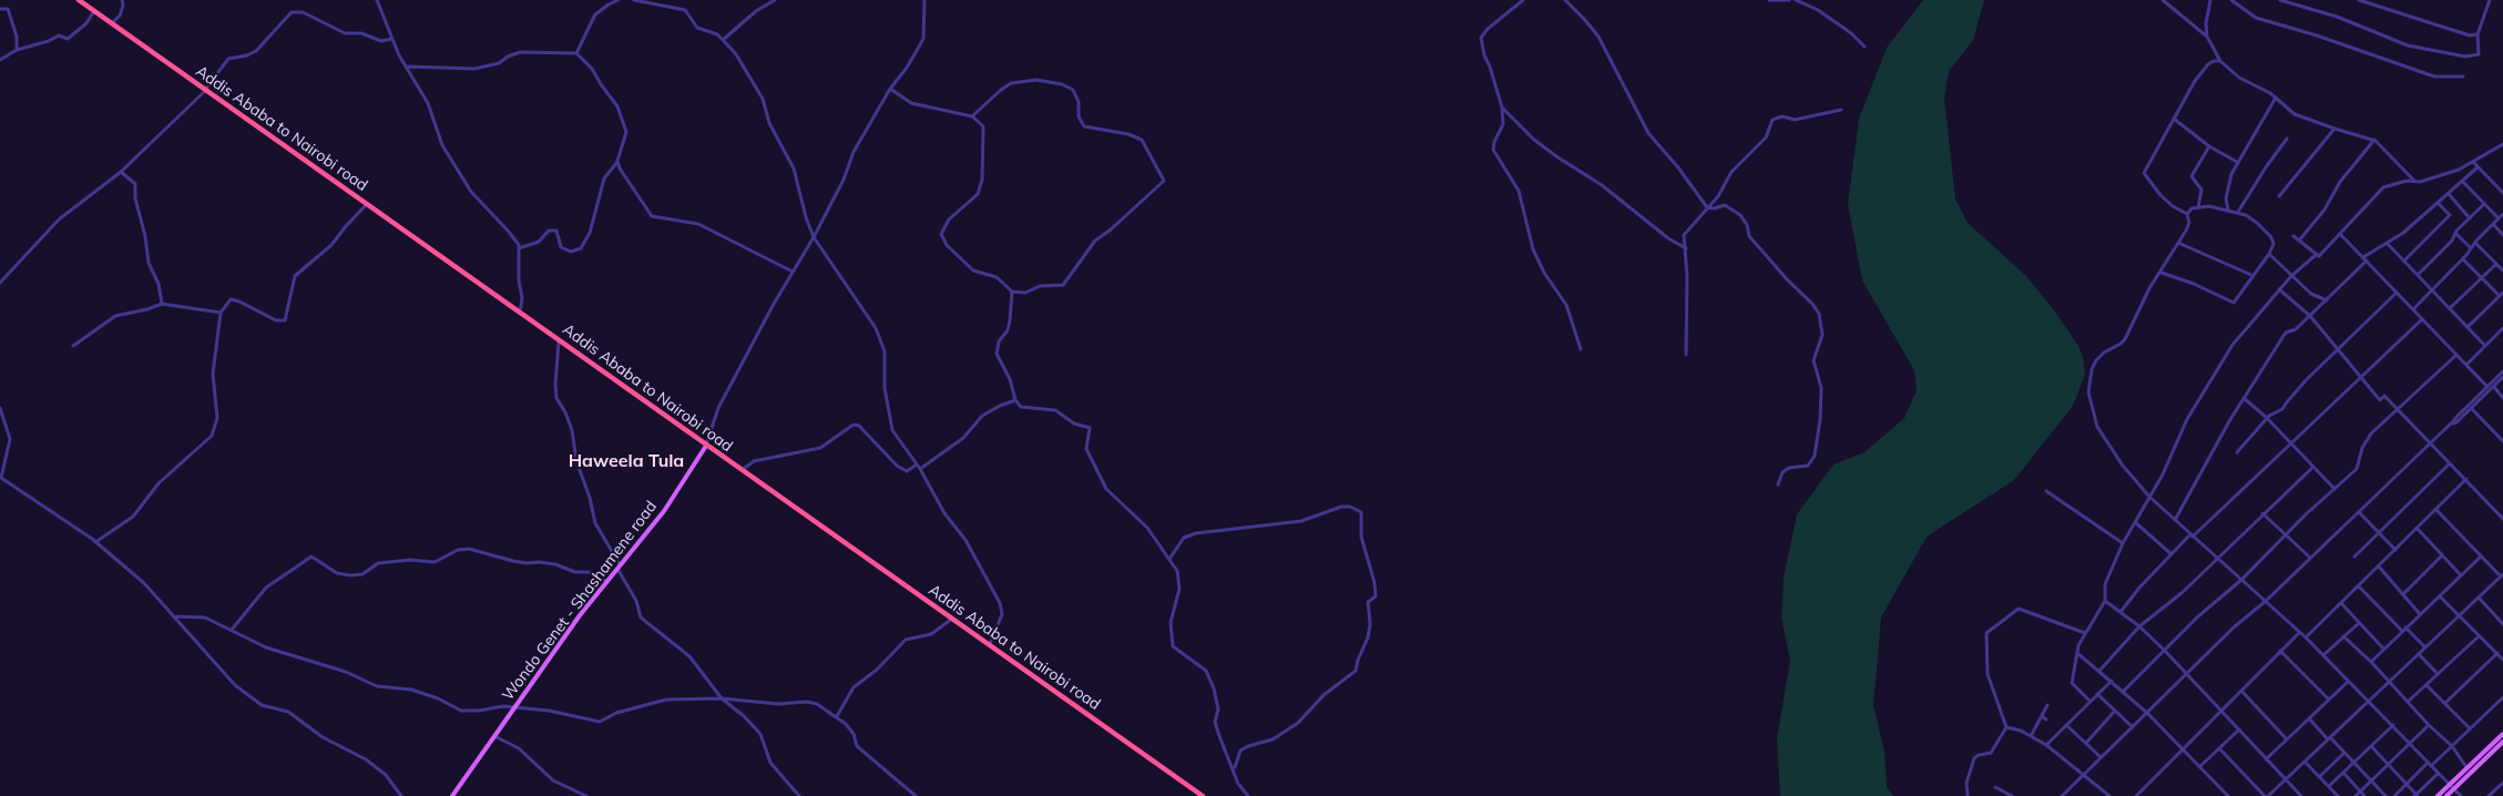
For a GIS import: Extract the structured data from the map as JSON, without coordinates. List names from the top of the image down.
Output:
{
  "streets": {
    "highway": ["Addis Ababa to Nairobi road"],
    "main road": ["Wondo Genet - Shashamene road"]
  },
  "crossings": [
    ["Addis Ababa to Nairobi road", "Wondo Genet - Shashamene road"]
  ],
  "districts": ["Haweela Tula"]
}
